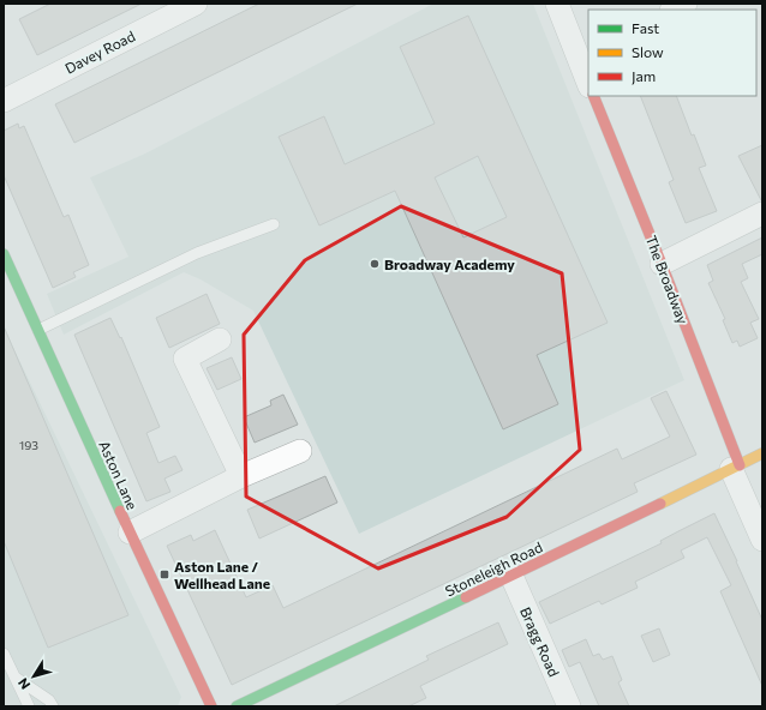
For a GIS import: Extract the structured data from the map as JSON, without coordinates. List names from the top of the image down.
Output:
{
  "streets": {
    "street": [
      "Davey Road",
      "The Broadway",
      "Aston Lane",
      "Stoneleigh Road",
      "Bragg Road"
    ]
  },
  "crossings": [
    ["The Broadway", "Stoneleigh Road"],
    ["Stoneleigh Road", "Bragg Road"]
  ],
  "places": {
    "other": ["Broadway Academy"],
    "transit": ["Aston Lane / Wellhead Lane"]
  },
  "house_numbers": ["193"],
  "legend": ["Fast", "Slow", "Jam"],
  "north": "bottom left"
}
